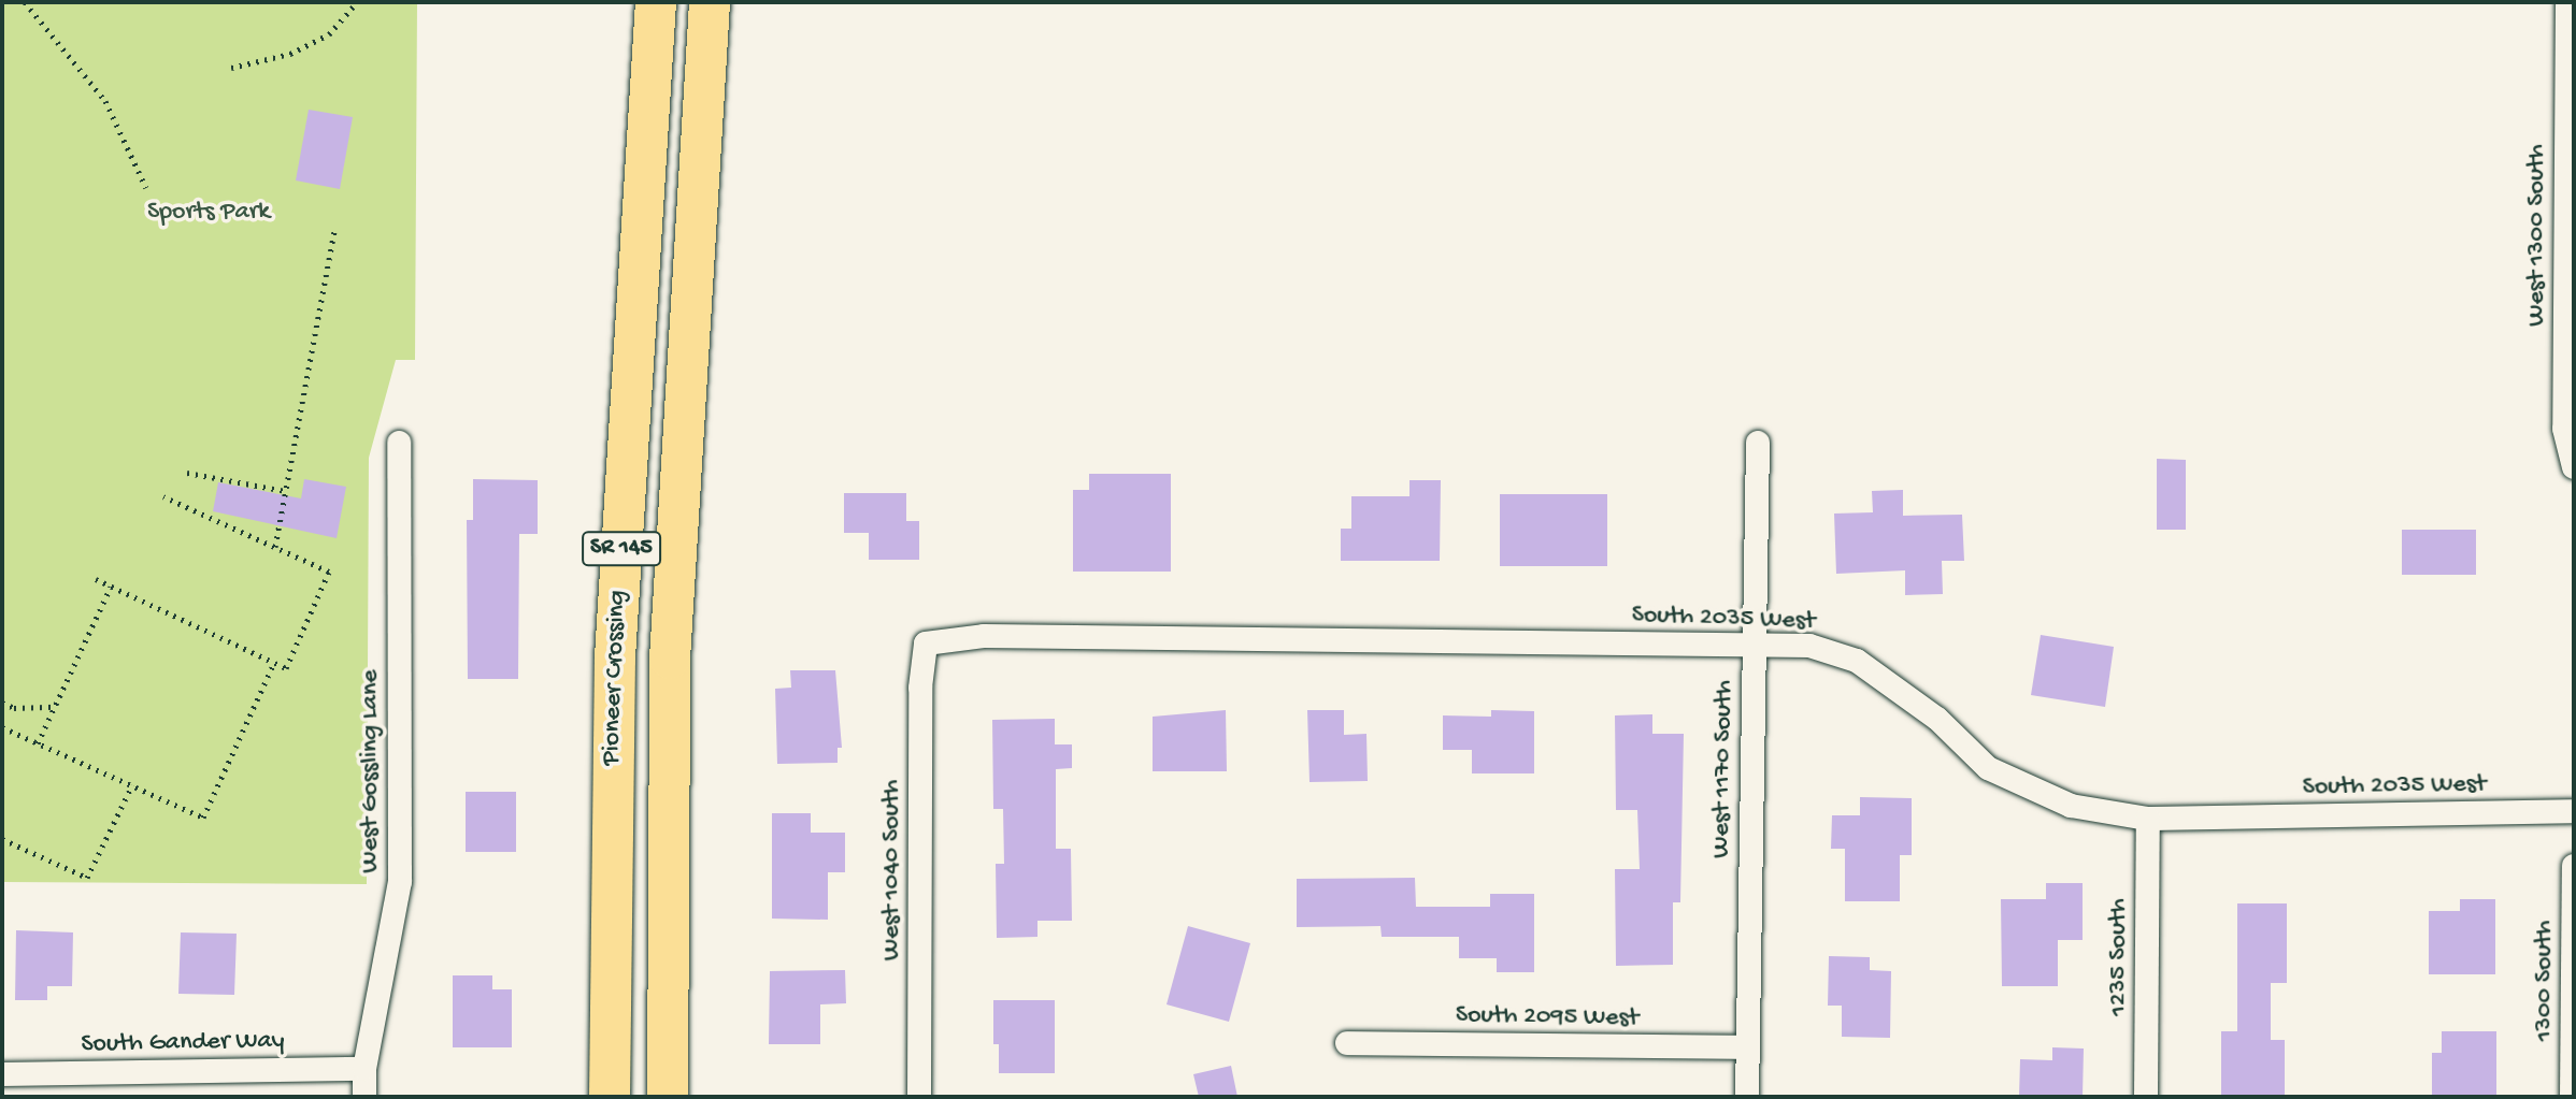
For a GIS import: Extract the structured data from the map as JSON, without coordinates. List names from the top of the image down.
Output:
{
  "streets": {
    "highway": ["SR 145", "Pioneer Crossing"],
    "street": [
      "West 1300 South",
      "South 2035 West",
      "West 1170 South",
      "West Gossling Lane",
      "West 1040 South",
      "1235 South",
      "1300 South",
      "South 2095 West",
      "South Gander Way"
    ]
  },
  "crossings": [
    ["South 2035 West", "West 1170 South"],
    ["South 2035 West", "West 1040 South"],
    ["South 2035 West", "1235 South"],
    ["West 1170 South", "South 2095 West"],
    ["West Gossling Lane", "South Gander Way"]
  ],
  "parks": ["Sports Park"]
}
